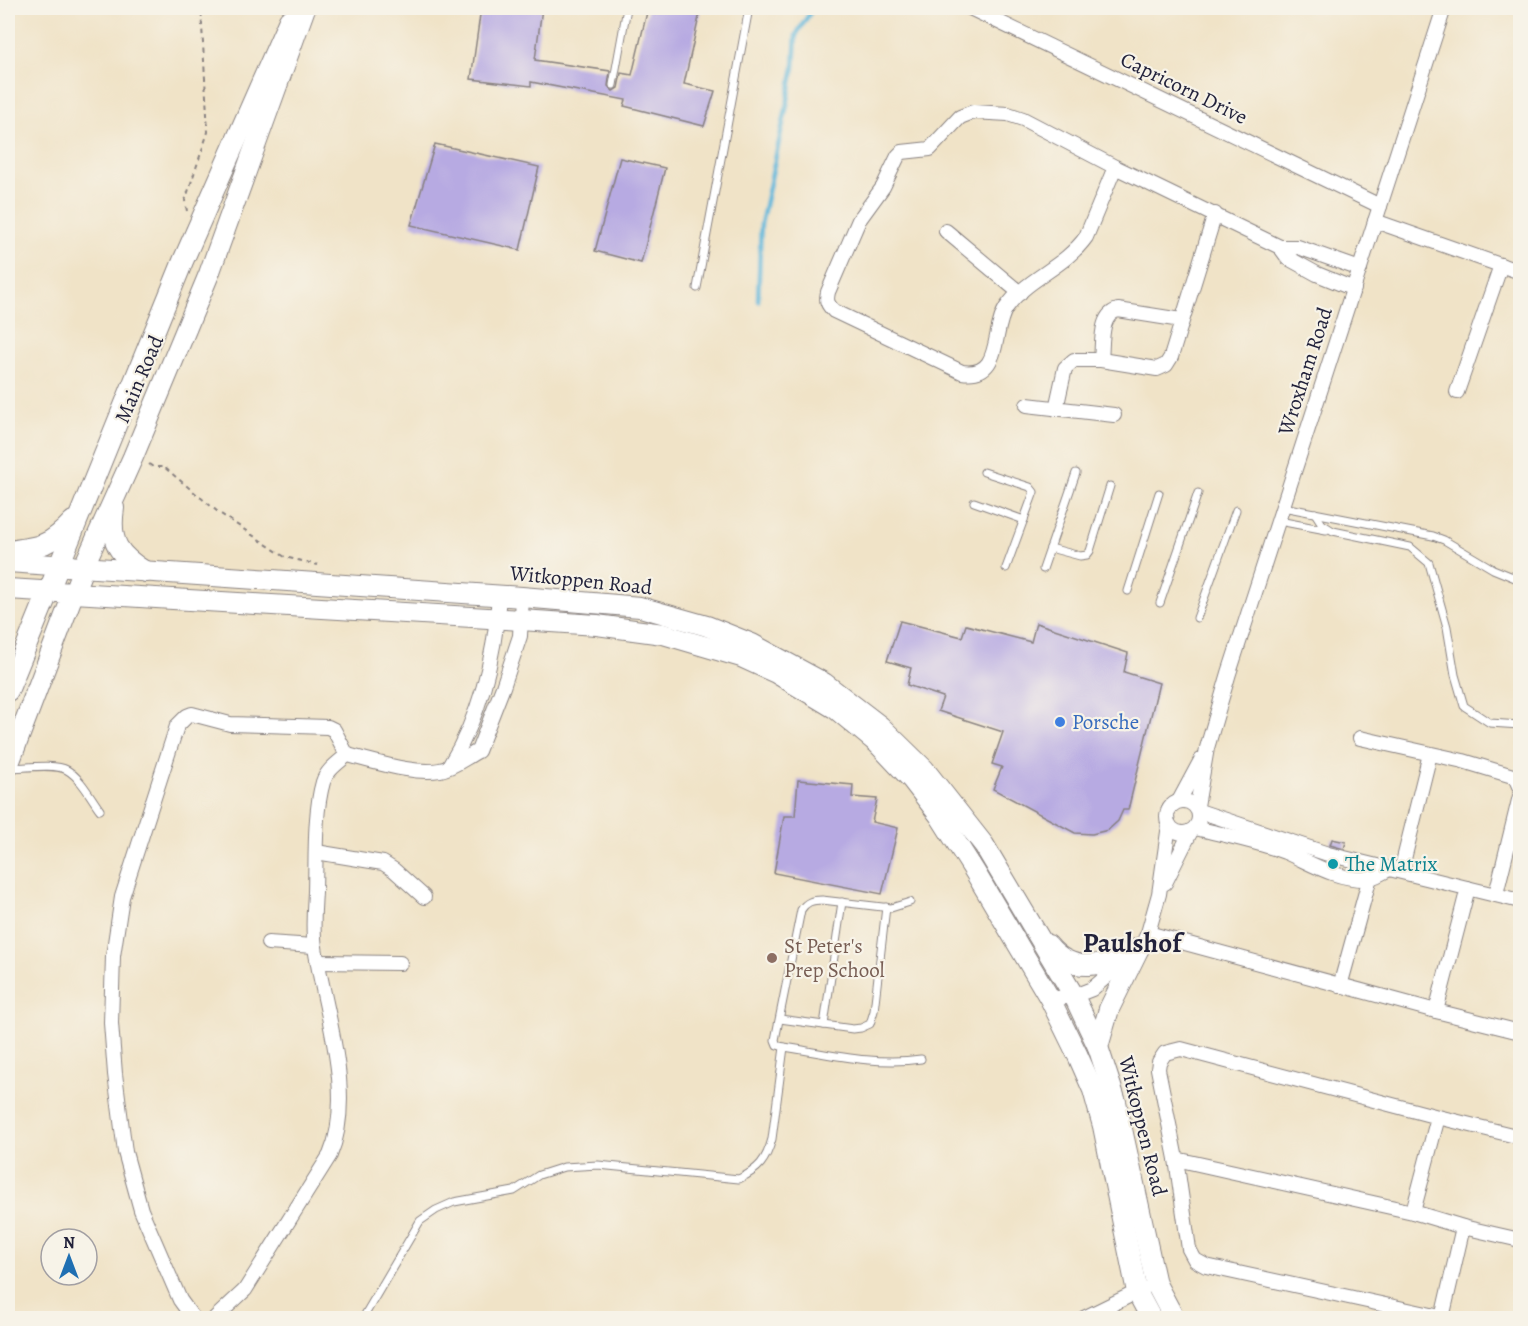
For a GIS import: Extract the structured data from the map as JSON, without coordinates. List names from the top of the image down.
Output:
{
  "streets": {
    "main road": ["Main Road", "Witkoppen Road"],
    "street": ["Capricorn Drive", "Wroxham Road"]
  },
  "crossings": [
    ["Capricorn Drive", "Wroxham Road"],
    ["Main Road", "Witkoppen Road"]
  ],
  "districts": ["Paulshof"],
  "places": ["Porsche", "The Matrix", "St Peter's Prep School"],
  "north": "top"
}
